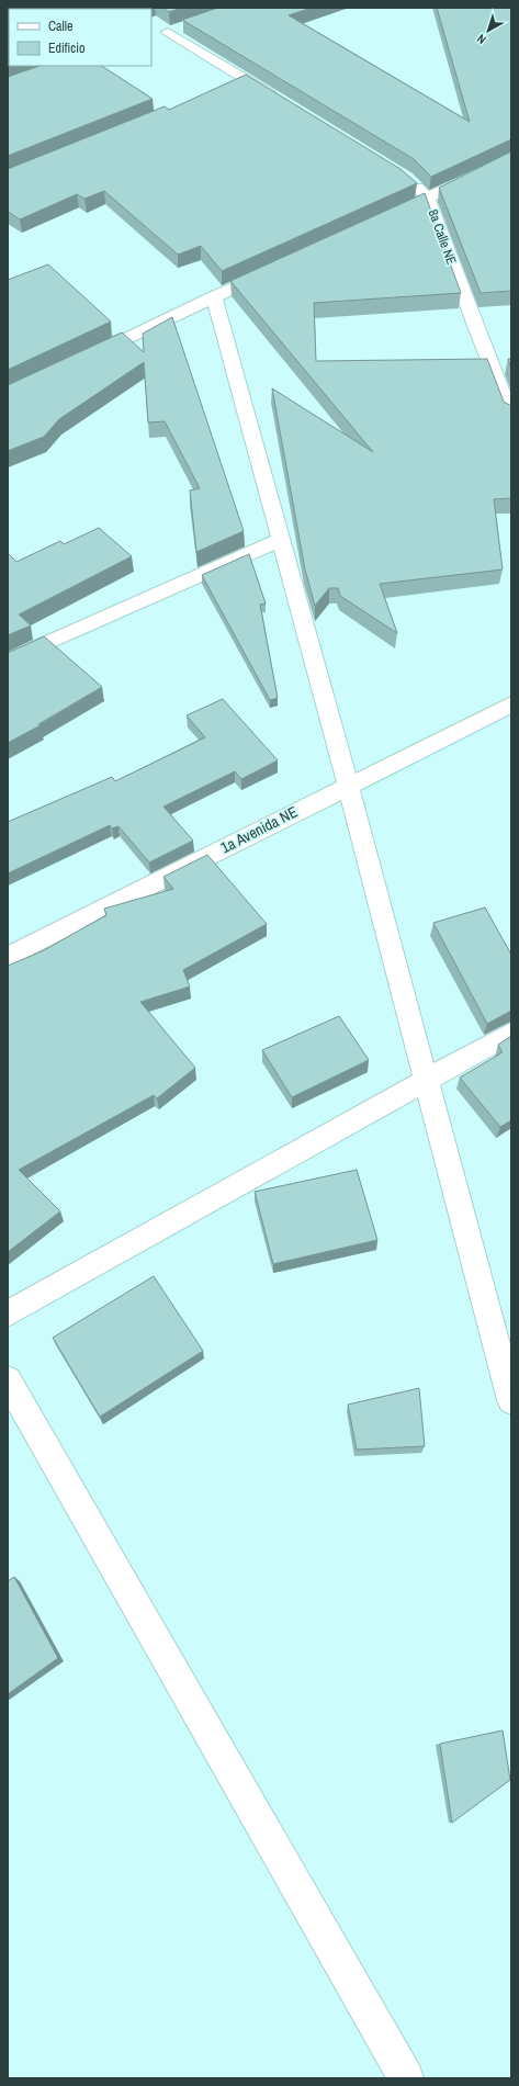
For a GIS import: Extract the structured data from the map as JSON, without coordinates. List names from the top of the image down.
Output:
{
  "streets": {
    "street": ["8a Calle NE", "1a Avenida NE"]
  },
  "legend": ["Calle", "Edificio"],
  "north": "bottom left"
}
